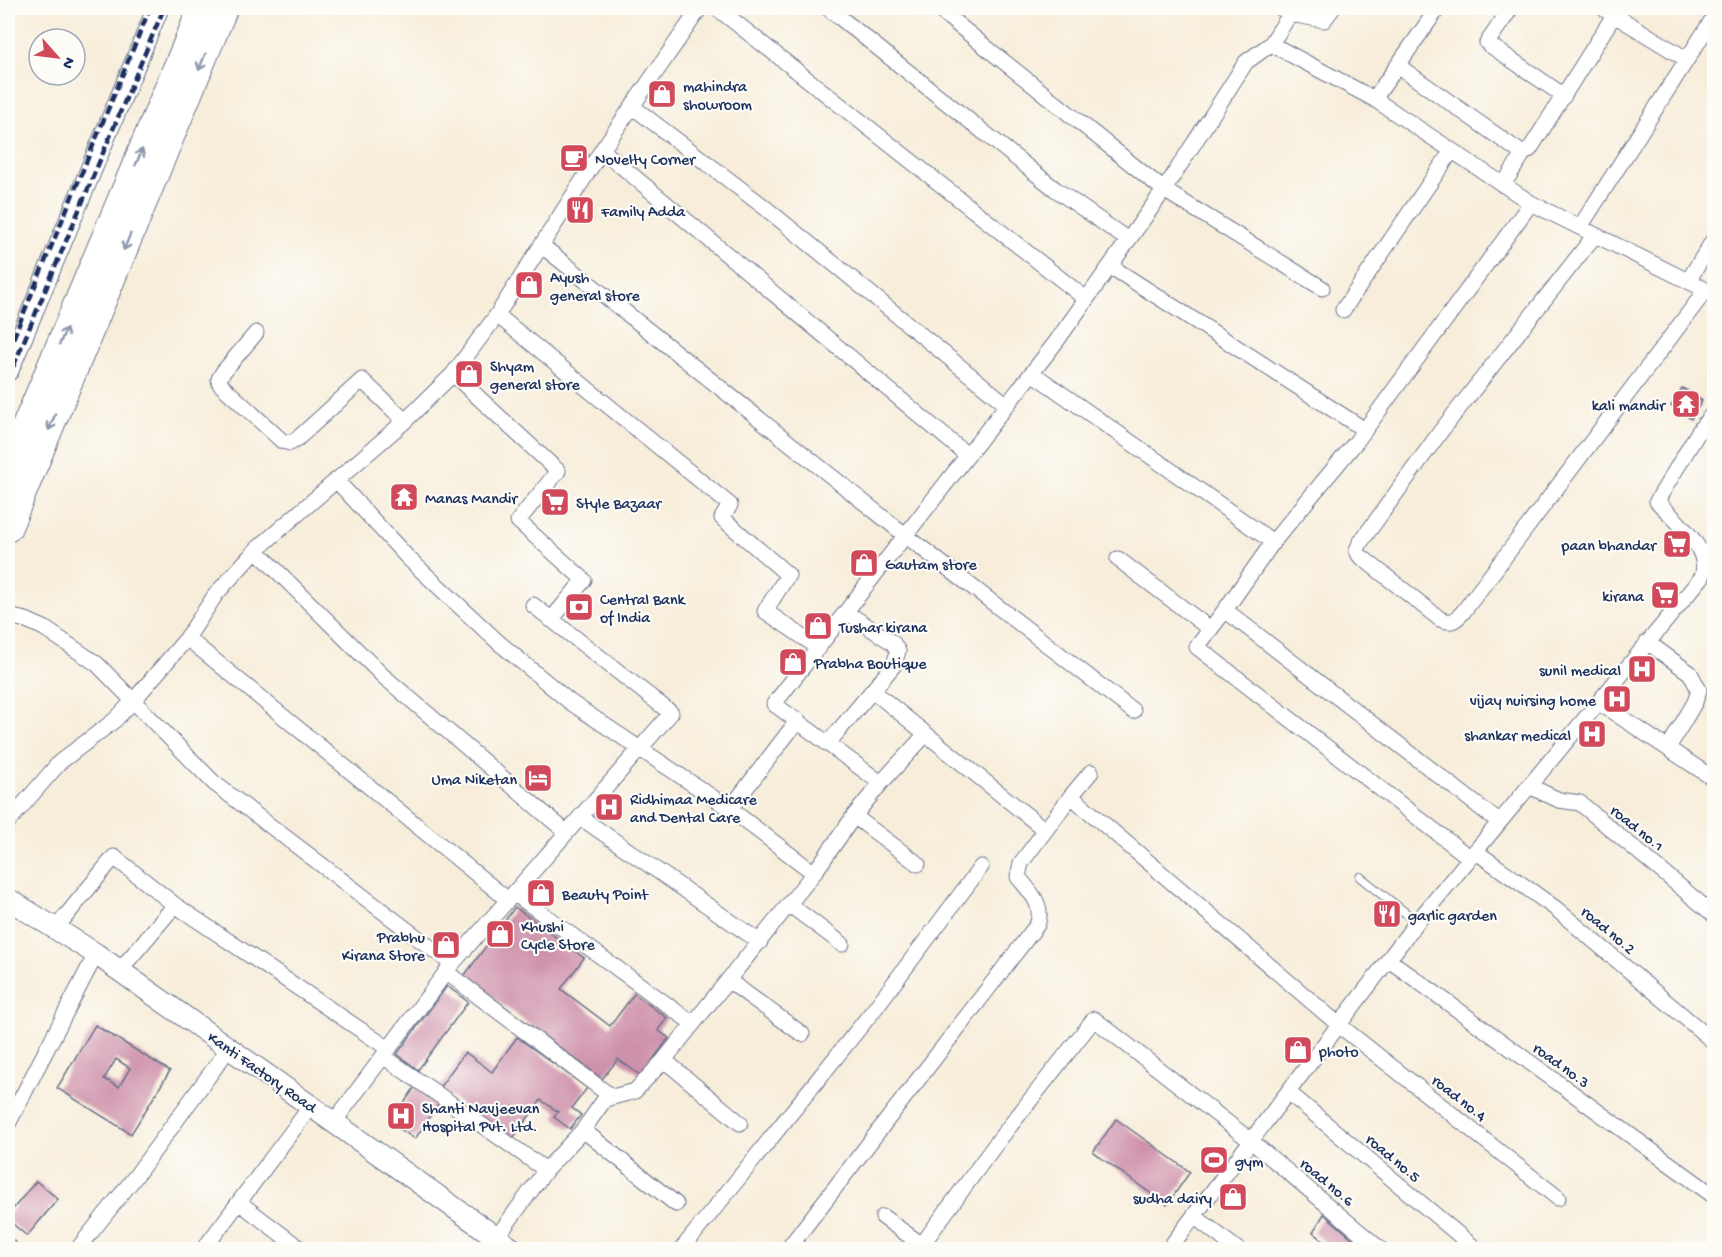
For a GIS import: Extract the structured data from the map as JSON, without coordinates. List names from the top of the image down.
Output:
{
  "streets": {
    "street": [
      "road no.1",
      "road no.2",
      "road no.3",
      "Kanti Factory Road",
      "road no.4",
      "road no.5",
      "road no.6"
    ]
  },
  "places": {
    "shop": [
      "mahindra showroom",
      "Ayush general store",
      "Shyam general store",
      "Gautam store",
      "Tushar kirana",
      "Prabha Boutique",
      "Beauty Point",
      "Khushi Cycle Store",
      "Prabhu Kirana Store",
      "photo",
      "sudha dairy"
    ],
    "cafe": ["Novelty Corner"],
    "restaurant": ["Family Adda", "garlic garden"],
    "temple": ["kali mandir", "Manas Mandir"],
    "supermarket": ["Style Bazaar", "paan bhandar", "kirana"],
    "bank": ["Central Bank of India"],
    "hospital": [
      "sunil medical",
      "vijay nuirsing home",
      "shankar medical",
      "Ridhimaa Medicare and Dental Care",
      "Shanti Navjeevan Hospital Pvt. Ltd."
    ],
    "hotel": ["Uma Niketan"],
    "sports": ["gym"]
  },
  "north": "bottom right"
}
